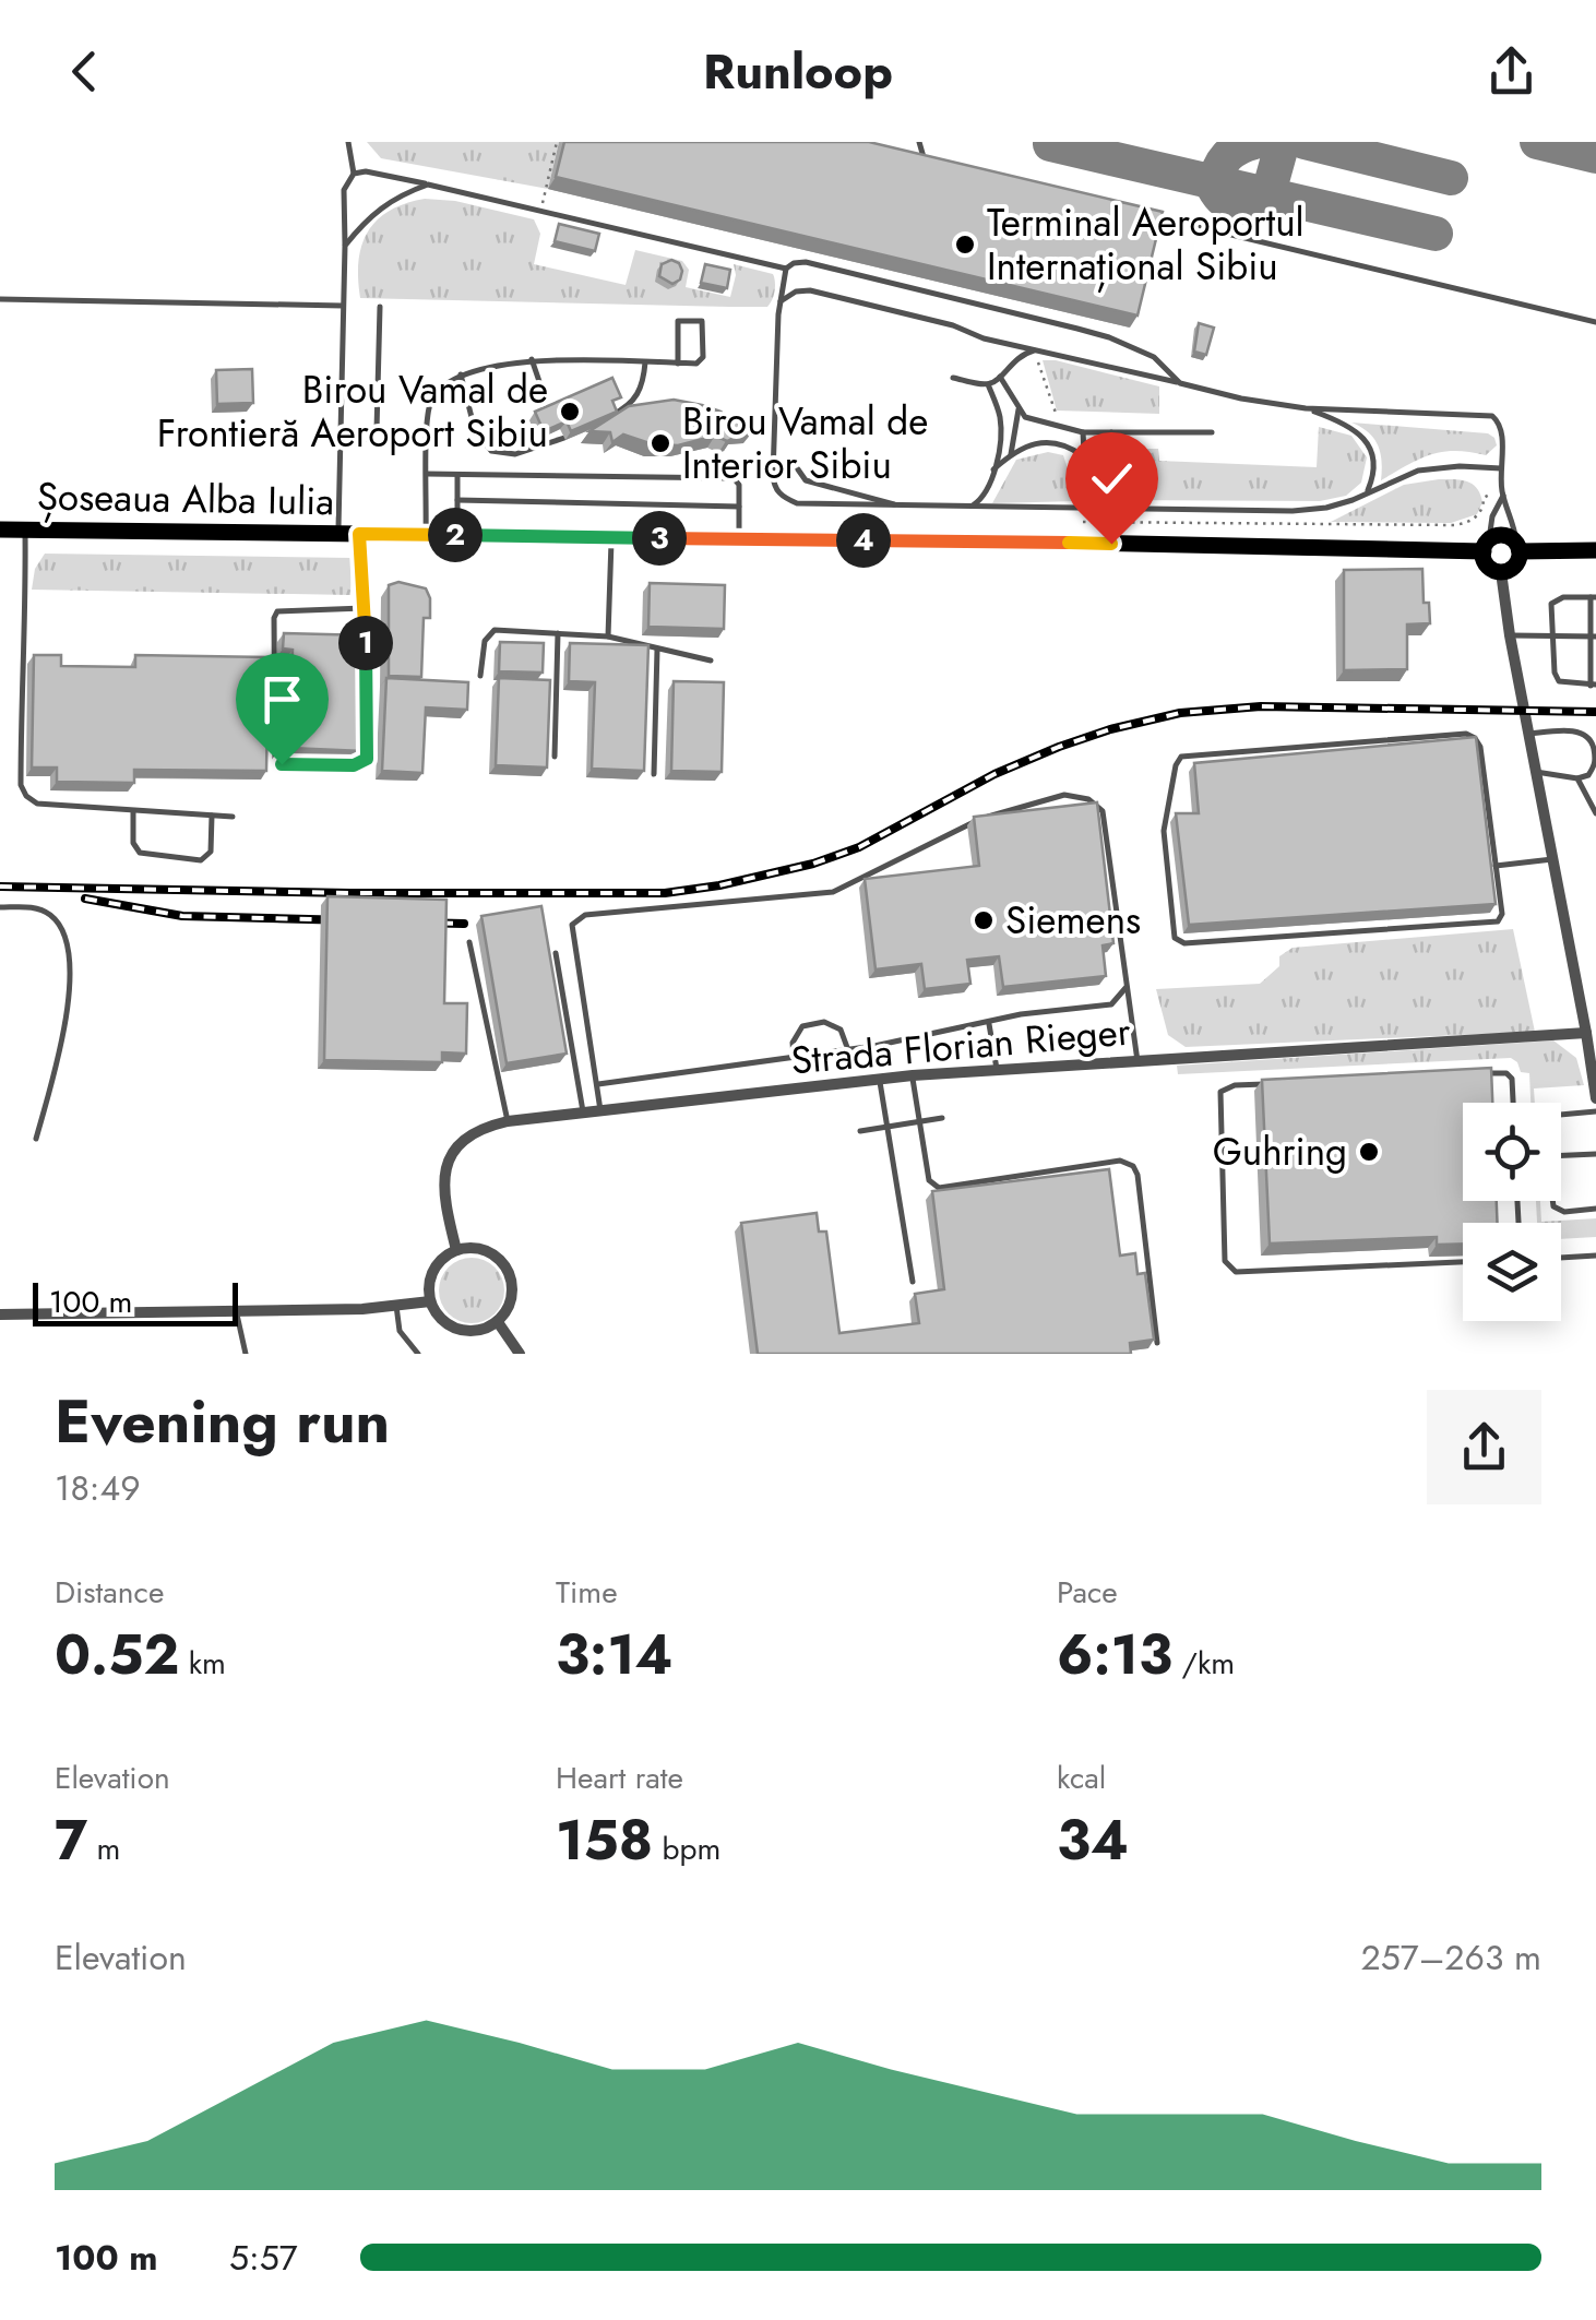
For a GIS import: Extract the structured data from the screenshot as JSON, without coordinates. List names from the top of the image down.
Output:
{
  "streets": {
    "main road": ["Șoseaua Alba Iulia"],
    "street": ["Strada Florian Rieger"]
  },
  "places": [
    "Terminal Aeroportul Internațional Sibiu",
    "Birou Vamal de Frontieră Aeroport Sibiu",
    "Birou Vamal de Interior Sibiu",
    "Siemens",
    "Guhring"
  ],
  "scale_bar": "100 m",
  "page": {
    "header": "Runloop",
    "pins": [
      "2",
      "3",
      "4",
      "1"
    ],
    "scale": "100 m",
    "heading": ["Evening run", "18:49"],
    "stats": [
      ["Distance", "0.52 km"],
      ["Time", "3:14"],
      ["Pace", "6:13 /km"],
      ["Elevation", "7 m"],
      ["Heart rate", "158 bpm"],
      ["kcal", "34"]
    ],
    "chart": ["Elevation", "257–263 m"],
    "list": [
      {
        "name": "100 m",
        "note": "5:57"
      }
    ]
  }
}
